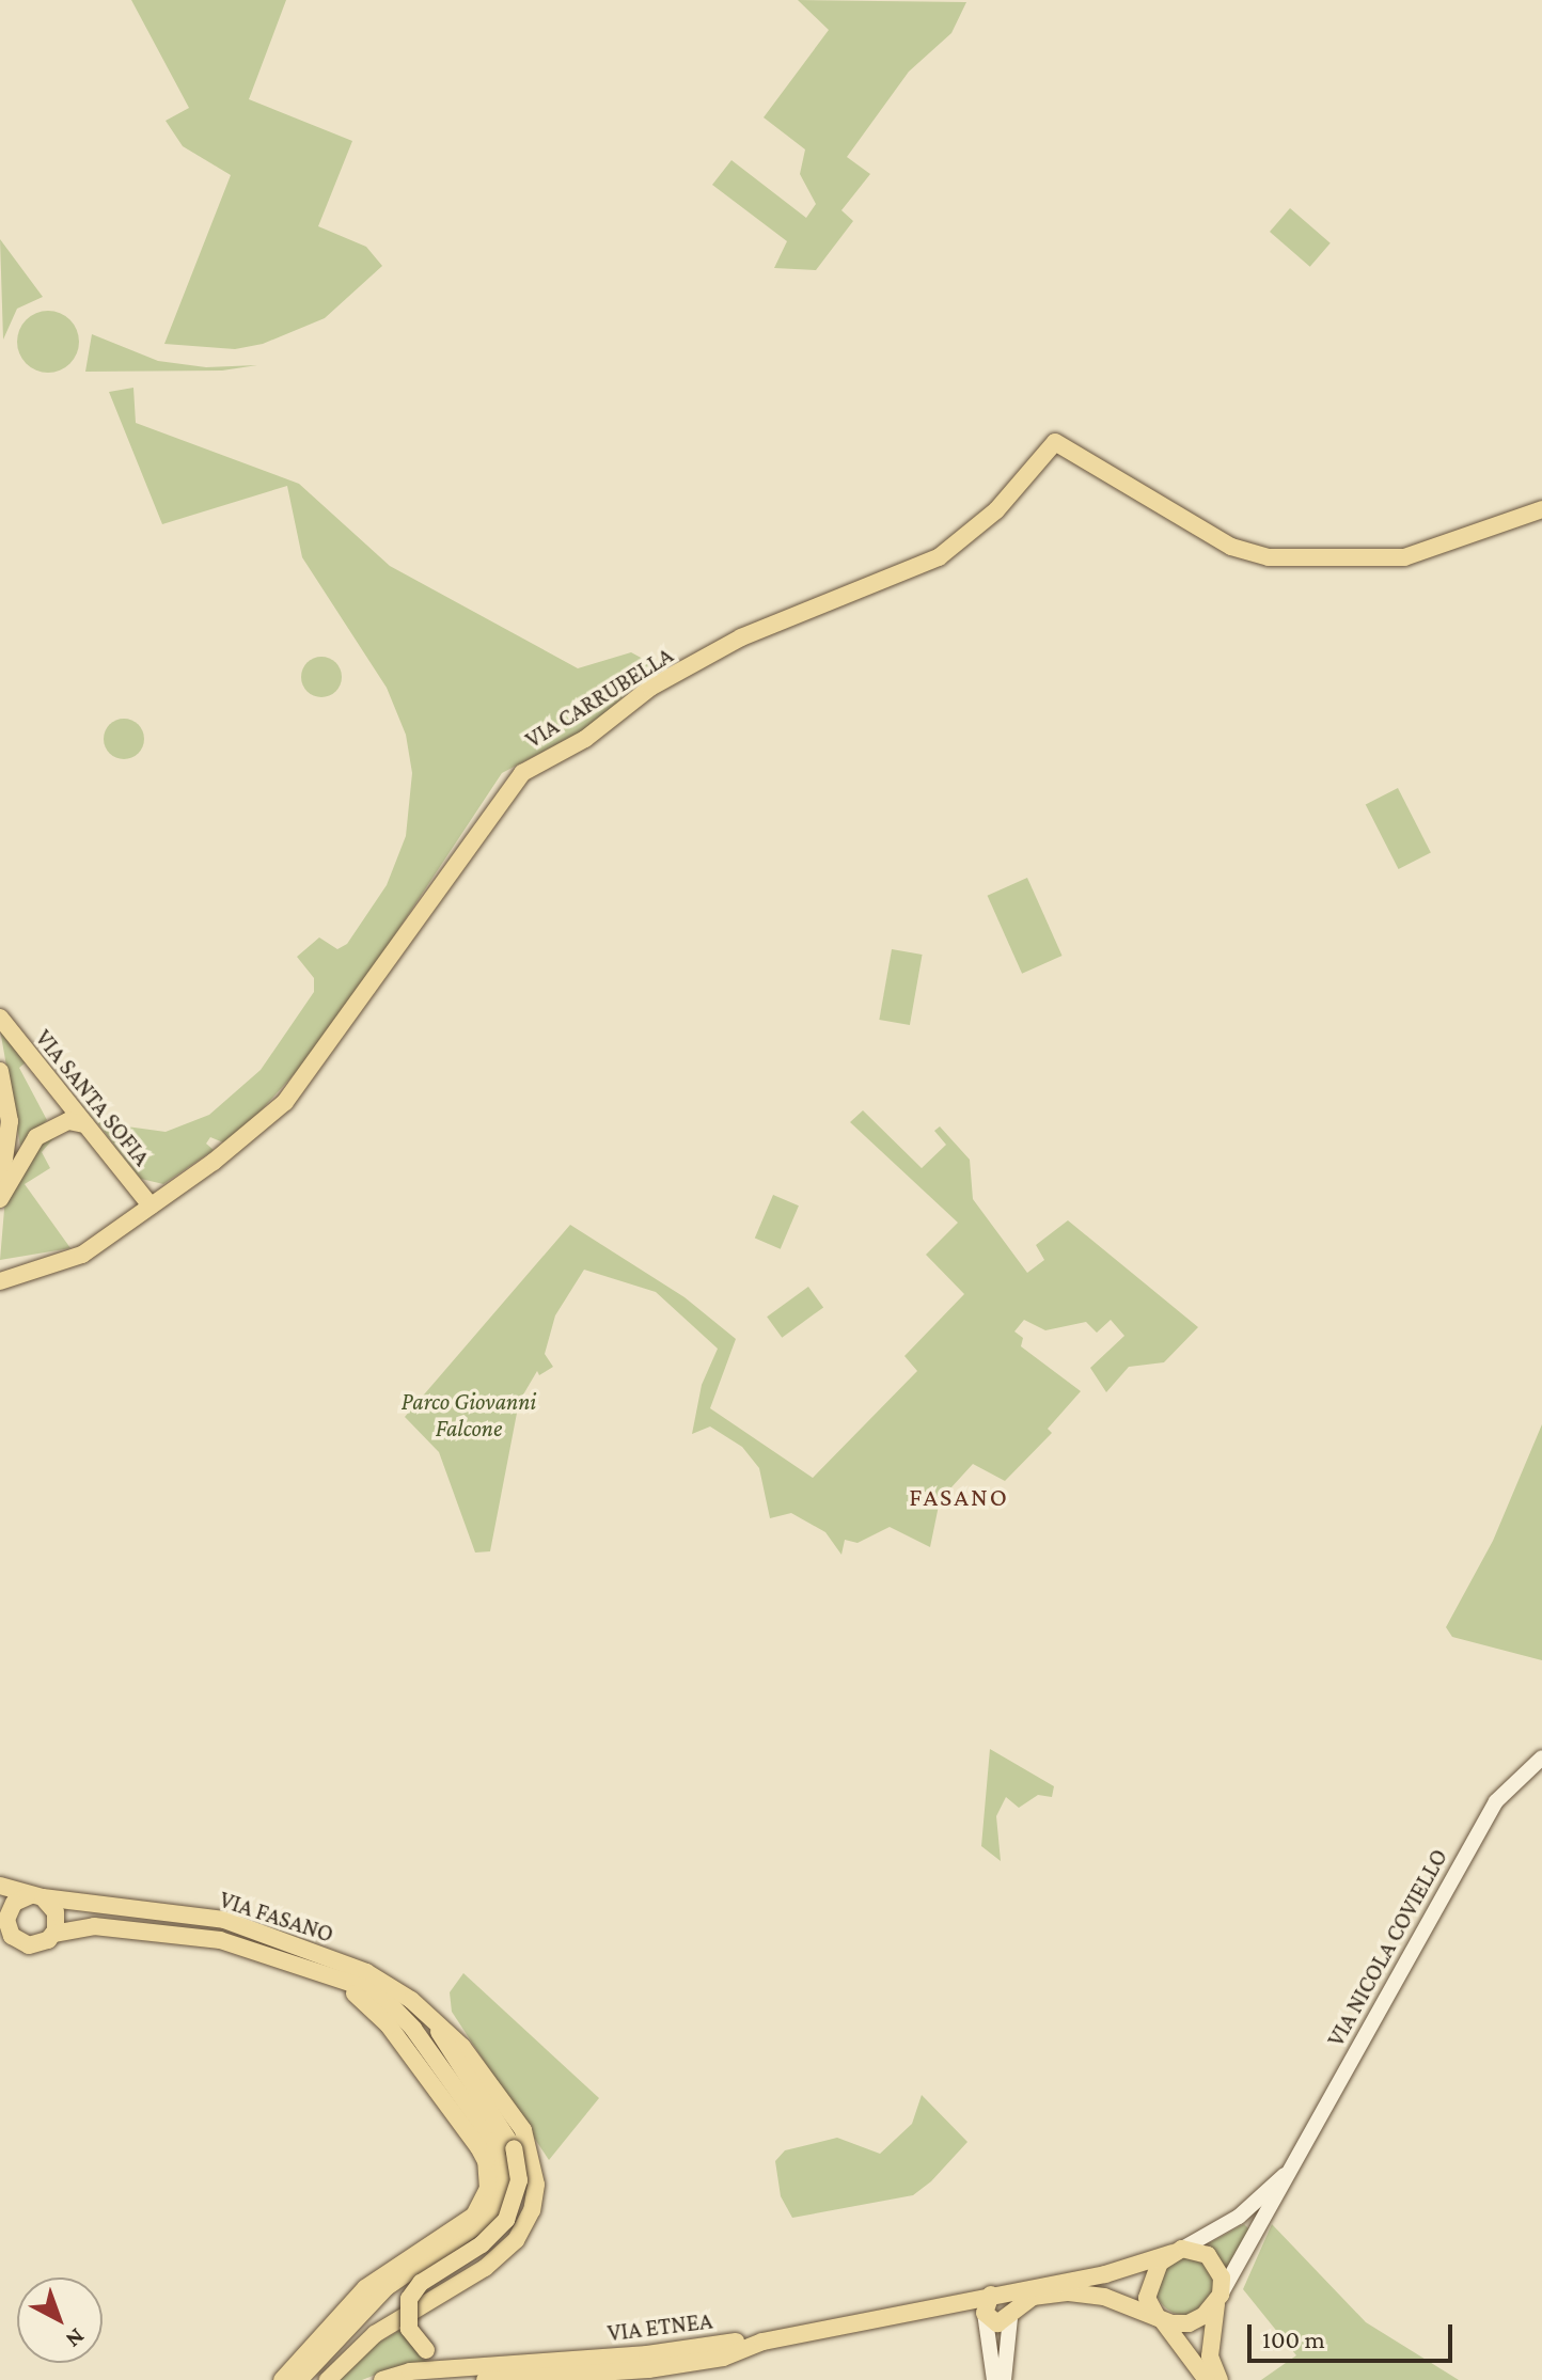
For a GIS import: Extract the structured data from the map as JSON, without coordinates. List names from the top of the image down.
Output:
{
  "streets": {
    "main road": [
      "VIA CARRUBELLA",
      "VIA SANTA SOFIA",
      "VIA FASANO",
      "VIA NICOLA COVIELLO",
      "VIA ETNEA"
    ]
  },
  "crossings": [
    ["VIA CARRUBELLA", "VIA SANTA SOFIA"],
    ["VIA FASANO", "VIA ETNEA"]
  ],
  "districts": ["FASANO"],
  "parks": ["Parco Giovanni Falcone"],
  "scale_bar": "100 m",
  "north": "bottom right"
}
